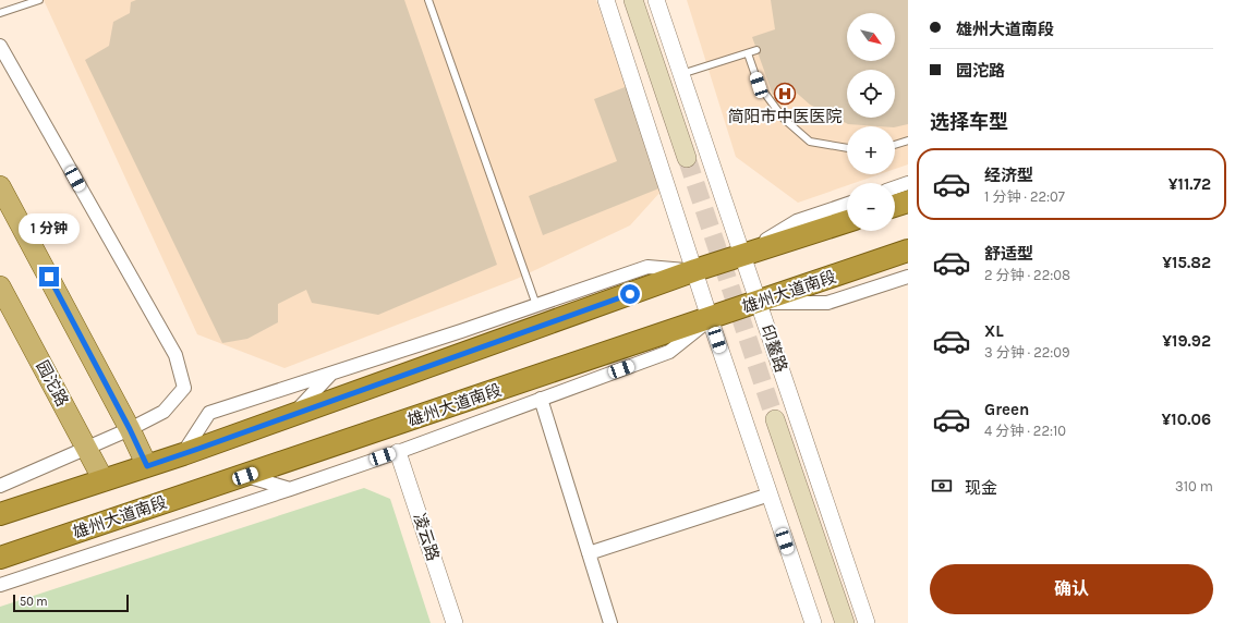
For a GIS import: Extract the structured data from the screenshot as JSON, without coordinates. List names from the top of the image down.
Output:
{
  "streets": {
    "highway": ["雄州大道南段"],
    "main road": ["园沱路"],
    "street": ["印鳌路", "凌云路"]
  },
  "crossings": [
    ["雄州大道南段", "印鳌路"]
  ],
  "places": {
    "hospital": ["简阳市中医医院"]
  },
  "scale_bar": "50 m",
  "north": "bottom right",
  "page": {
    "banner": ["雄州大道南段", "园沱路"],
    "map_buttons": ["+", "−"],
    "heading": "选择车型",
    "list": [
      {
        "name": "经济型",
        "note": "1 分钟 · 22:07",
        "value": "¥11.72"
      },
      {
        "name": "舒适型",
        "note": "2 分钟 · 22:08",
        "value": "¥15.82"
      },
      {
        "name": "XL",
        "note": "3 分钟 · 22:09",
        "value": "¥19.92"
      },
      {
        "name": "Green",
        "note": "4 分钟 · 22:10",
        "value": "¥10.06"
      }
    ],
    "bubble": "1 分钟",
    "pay": ["现金", "310 m"],
    "buttons": "确认",
    "scale": "50 m"
  }
}
